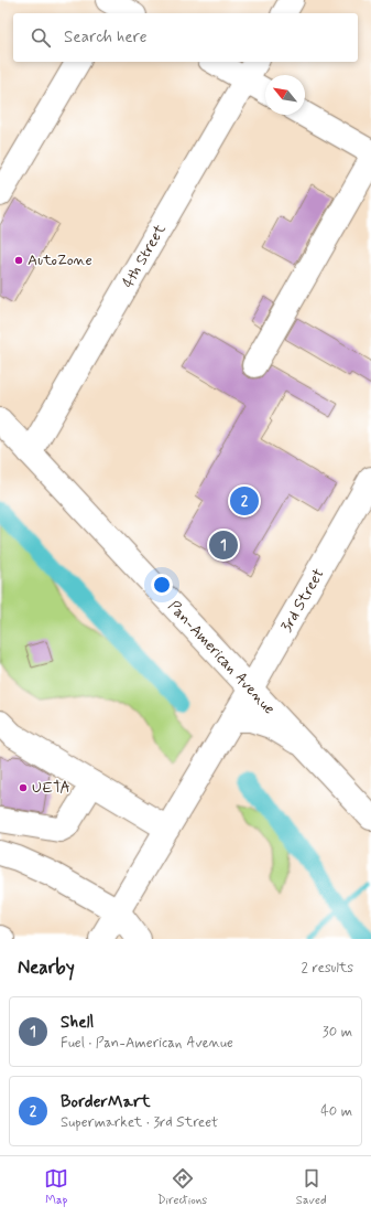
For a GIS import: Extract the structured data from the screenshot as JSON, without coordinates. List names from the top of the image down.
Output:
{
  "streets": {
    "street": ["4th Street", "3rd Street", "Pan-American Avenue"]
  },
  "crossings": [
    ["4th Street", "Pan-American Avenue"],
    ["3rd Street", "Pan-American Avenue"]
  ],
  "places": ["AutoZone", "UETA"],
  "north": "top left",
  "page": {
    "search": "Search here",
    "pins": ["2", "1"],
    "heading": ["Nearby", "2 results"],
    "list": [
      {
        "mark": "1",
        "name": "Shell",
        "note": "Fuel · Pan-American Avenue",
        "value": "30 m"
      },
      {
        "mark": "2",
        "name": "BorderMart",
        "note": "Supermarket · 3rd Street",
        "value": "40 m"
      }
    ],
    "nav": ["Map", "Directions", "Saved"]
  }
}
